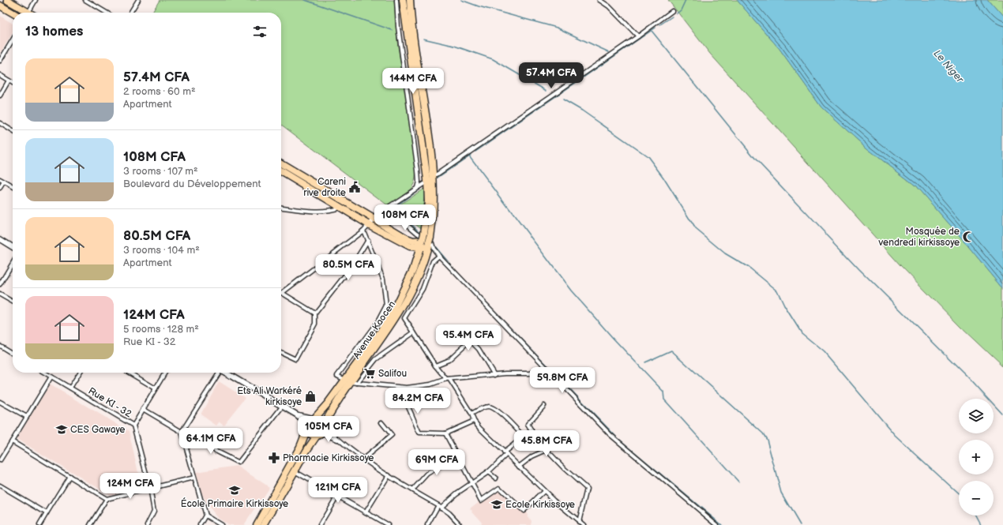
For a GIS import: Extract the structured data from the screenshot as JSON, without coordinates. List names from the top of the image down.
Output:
{
  "streets": {
    "highway": ["Avenue Kaocen"],
    "street": ["Rue KI - 32"]
  },
  "water": ["Le Niger"],
  "places": {
    "public building": ["Careni rive droite"],
    "mosque": ["Mosquée de vendredi kirkissoye"],
    "supermarket": ["Salifou"],
    "shop": ["Ets Ali Warkéré kirkisoye"],
    "school or university": ["CES Gawaye", "École Primaire Kirkissoye", "Ecole Kirkissoye"],
    "pharmacy": ["Pharmacie Kirkissoye"]
  },
  "page": {
    "heading": "13 homes",
    "list": [
      {
        "name": "57.4M CFA",
        "note": "2 rooms · 60 m² · Apartment"
      },
      {
        "name": "108M CFA",
        "note": "3 rooms · 107 m² · Boulevard du Développement"
      },
      {
        "name": "80.5M CFA",
        "note": "3 rooms · 104 m² · Apartment"
      },
      {
        "name": "124M CFA",
        "note": "5 rooms · 128 m² · Rue KI - 32"
      }
    ],
    "price": [
      "57.4M CFA",
      "144M CFA",
      "108M CFA",
      "80.5M CFA",
      "95.4M CFA",
      "59.8M CFA",
      "84.2M CFA",
      "105M CFA",
      "64.1M CFA",
      "45.8M CFA",
      "69M CFA",
      "124M CFA",
      "121M CFA"
    ],
    "map_buttons": ["+", "−"]
  }
}
